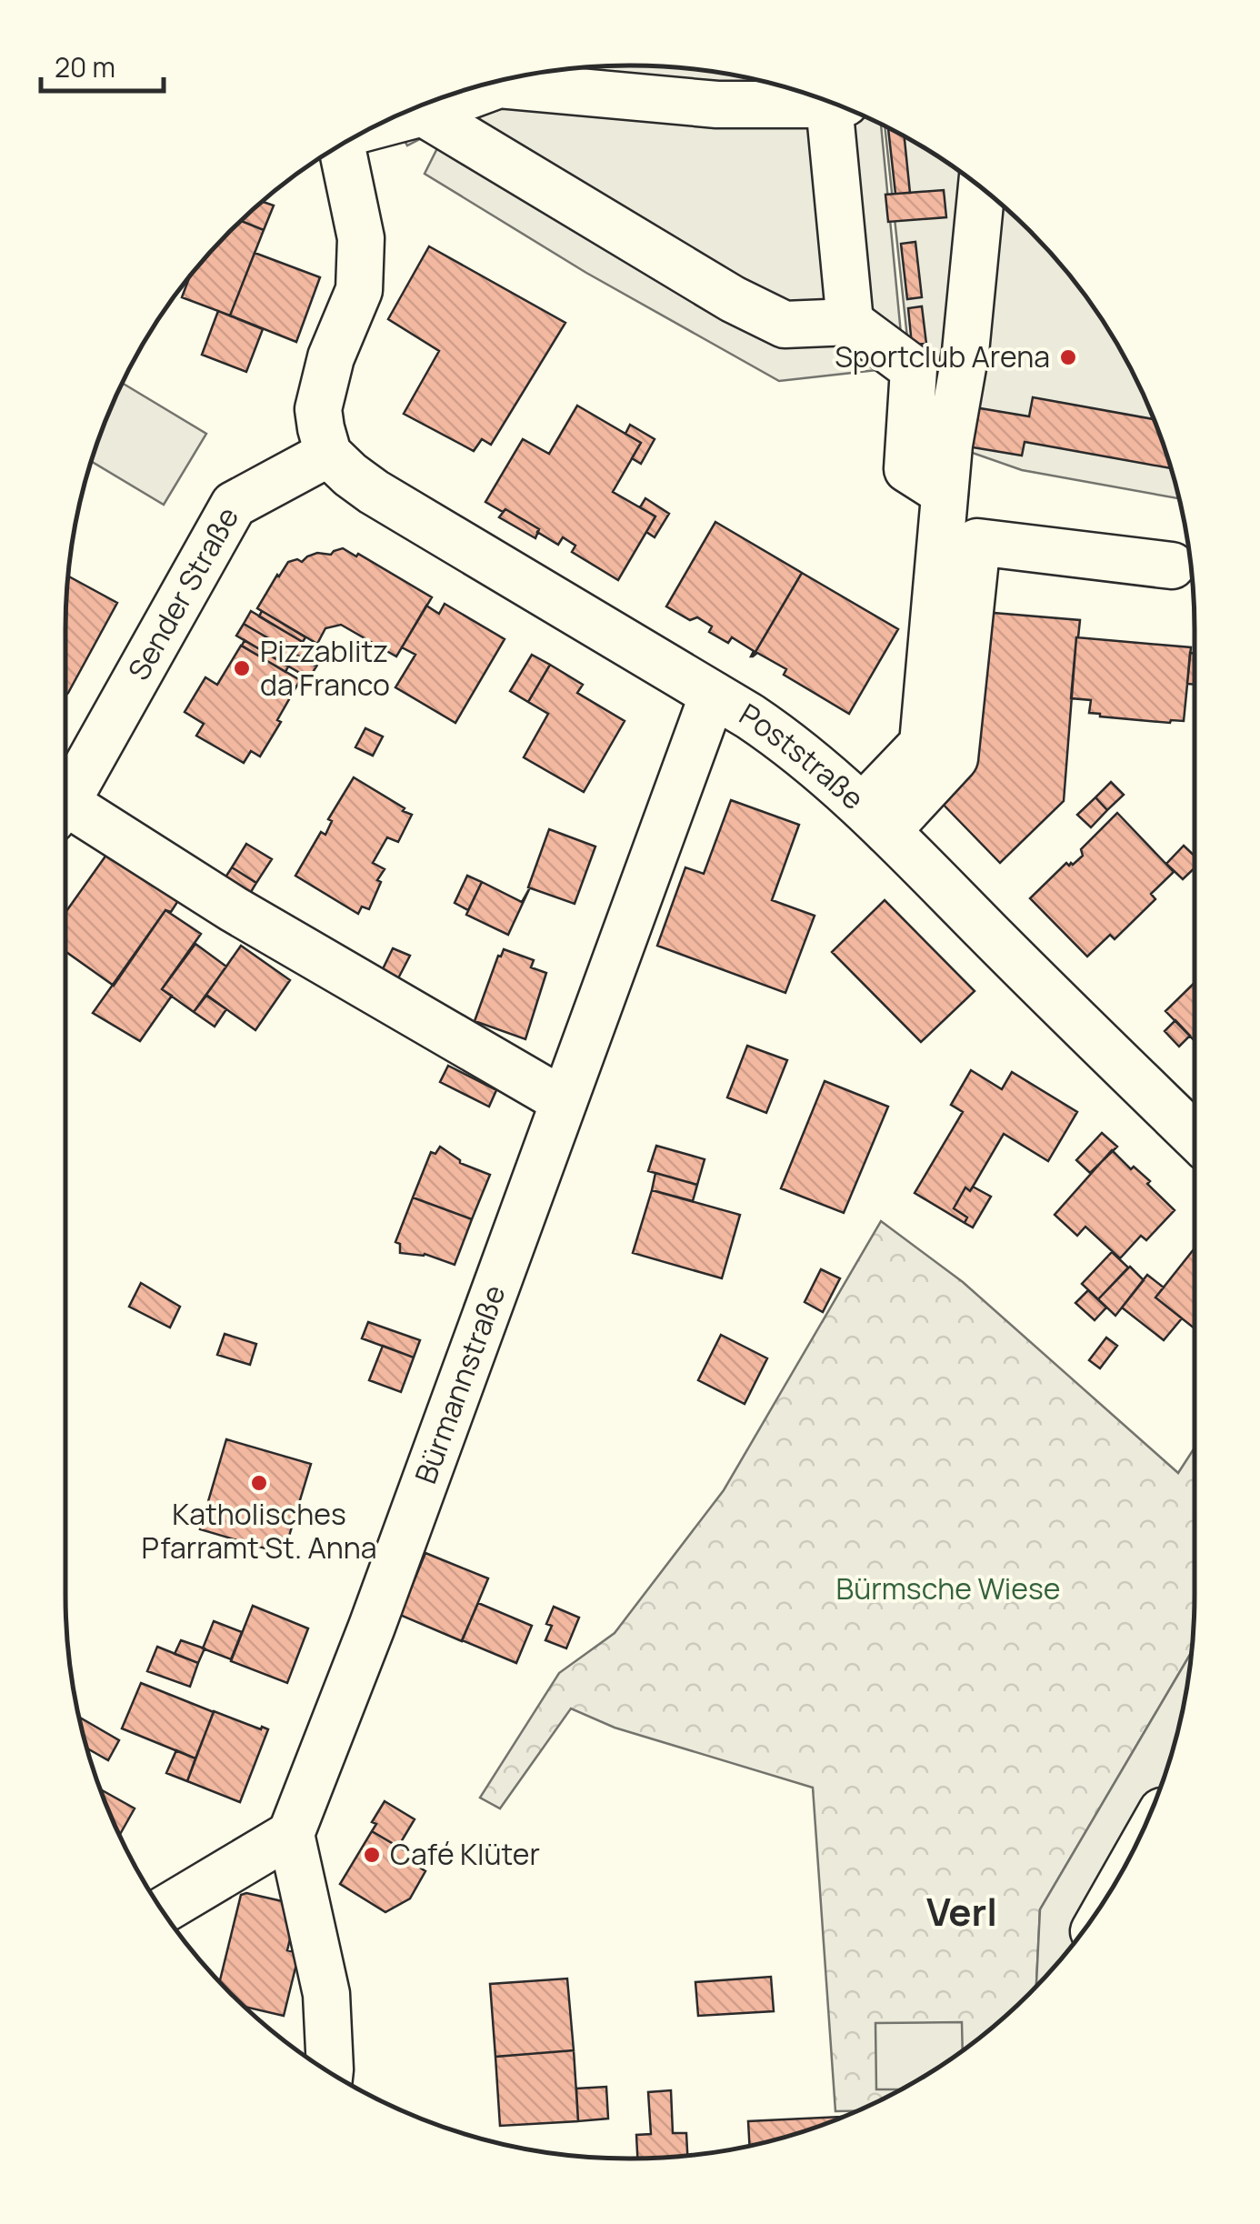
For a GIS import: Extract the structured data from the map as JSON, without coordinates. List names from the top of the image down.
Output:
{
  "streets": {
    "street": ["Sender Straße", "Poststraße", "Bürmannstraße"]
  },
  "crossings": [
    ["Sender Straße", "Poststraße"],
    ["Poststraße", "Bürmannstraße"]
  ],
  "districts": ["Verl"],
  "parks": ["Bürmsche Wiese"],
  "places": [
    "Sportclub Arena",
    "Pizzablitz da Franco",
    "Katholisches Pfarramt St. Anna",
    "Café Klüter"
  ],
  "scale_bar": "20 m"
}
